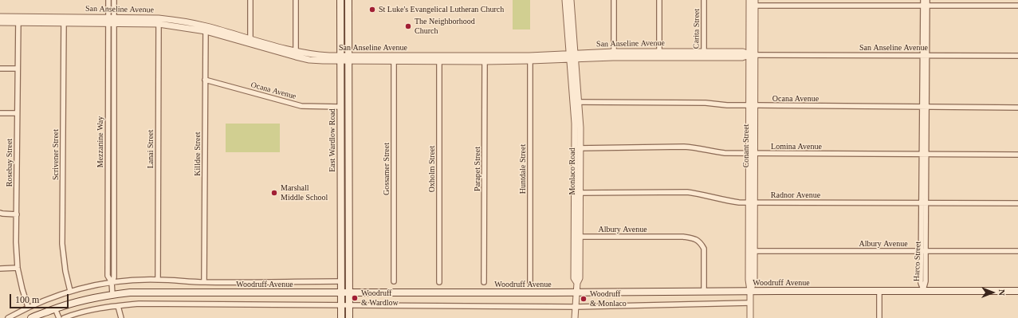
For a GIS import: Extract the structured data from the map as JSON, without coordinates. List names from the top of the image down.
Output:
{
  "streets": {
    "main road": ["East Wardlow Road", "Woodruff Avenue"],
    "street": [
      "San Anseline Avenue",
      "Carita Street",
      "Ocana Avenue",
      "Mezzanine Way",
      "Conant Street",
      "Lomina Avenue",
      "Lanai Street",
      "Killdee Street",
      "Scrivener Street",
      "Rosebay Street",
      "Gossamer Street",
      "Oxholm Street",
      "Parapet Street",
      "Huntdale Street",
      "Monlaco Road",
      "Radnor Avenue",
      "Albury Avenue",
      "Harco Street"
    ]
  },
  "crossings": [
    ["San Anseline Avenue", "Carita Street"],
    ["San Anseline Avenue", "East Wardlow Road"],
    ["San Anseline Avenue", "Mezzanine Way"],
    ["San Anseline Avenue", "Conant Street"],
    ["San Anseline Avenue", "Lanai Street"],
    ["San Anseline Avenue", "Killdee Street"],
    ["San Anseline Avenue", "Scrivener Street"],
    ["San Anseline Avenue", "Rosebay Street"],
    ["San Anseline Avenue", "Gossamer Street"],
    ["San Anseline Avenue", "Oxholm Street"],
    ["San Anseline Avenue", "Parapet Street"],
    ["San Anseline Avenue", "Huntdale Street"],
    ["San Anseline Avenue", "Monlaco Road"],
    ["San Anseline Avenue", "Harco Street"],
    ["Ocana Avenue", "East Wardlow Road"],
    ["Ocana Avenue", "Conant Street"],
    ["Ocana Avenue", "Killdee Street"],
    ["Ocana Avenue", "Monlaco Road"],
    ["Ocana Avenue", "Harco Street"],
    ["East Wardlow Road", "Woodruff Avenue"],
    ["Mezzanine Way", "Woodruff Avenue"],
    ["Conant Street", "Lomina Avenue"],
    ["Conant Street", "Radnor Avenue"],
    ["Conant Street", "Albury Avenue"],
    ["Conant Street", "Woodruff Avenue"],
    ["Lomina Avenue", "Monlaco Road"],
    ["Lomina Avenue", "Harco Street"],
    ["Lanai Street", "Woodruff Avenue"],
    ["Killdee Street", "Woodruff Avenue"],
    ["Scrivener Street", "Woodruff Avenue"],
    ["Rosebay Street", "Woodruff Avenue"],
    ["Monlaco Road", "Radnor Avenue"],
    ["Monlaco Road", "Albury Avenue"],
    ["Monlaco Road", "Woodruff Avenue"],
    ["Radnor Avenue", "Harco Street"],
    ["Albury Avenue", "Harco Street"],
    ["Albury Avenue", "Woodruff Avenue"],
    ["Harco Street", "Woodruff Avenue"]
  ],
  "places": [
    "St Luke's Evangelical Lutheran Church",
    "The Neighborhood Church",
    "Marshall Middle School",
    "Woodruff & Wardlow",
    "Woodruff & Monlaco"
  ],
  "scale_bar": "100 m",
  "north": "right"
}
